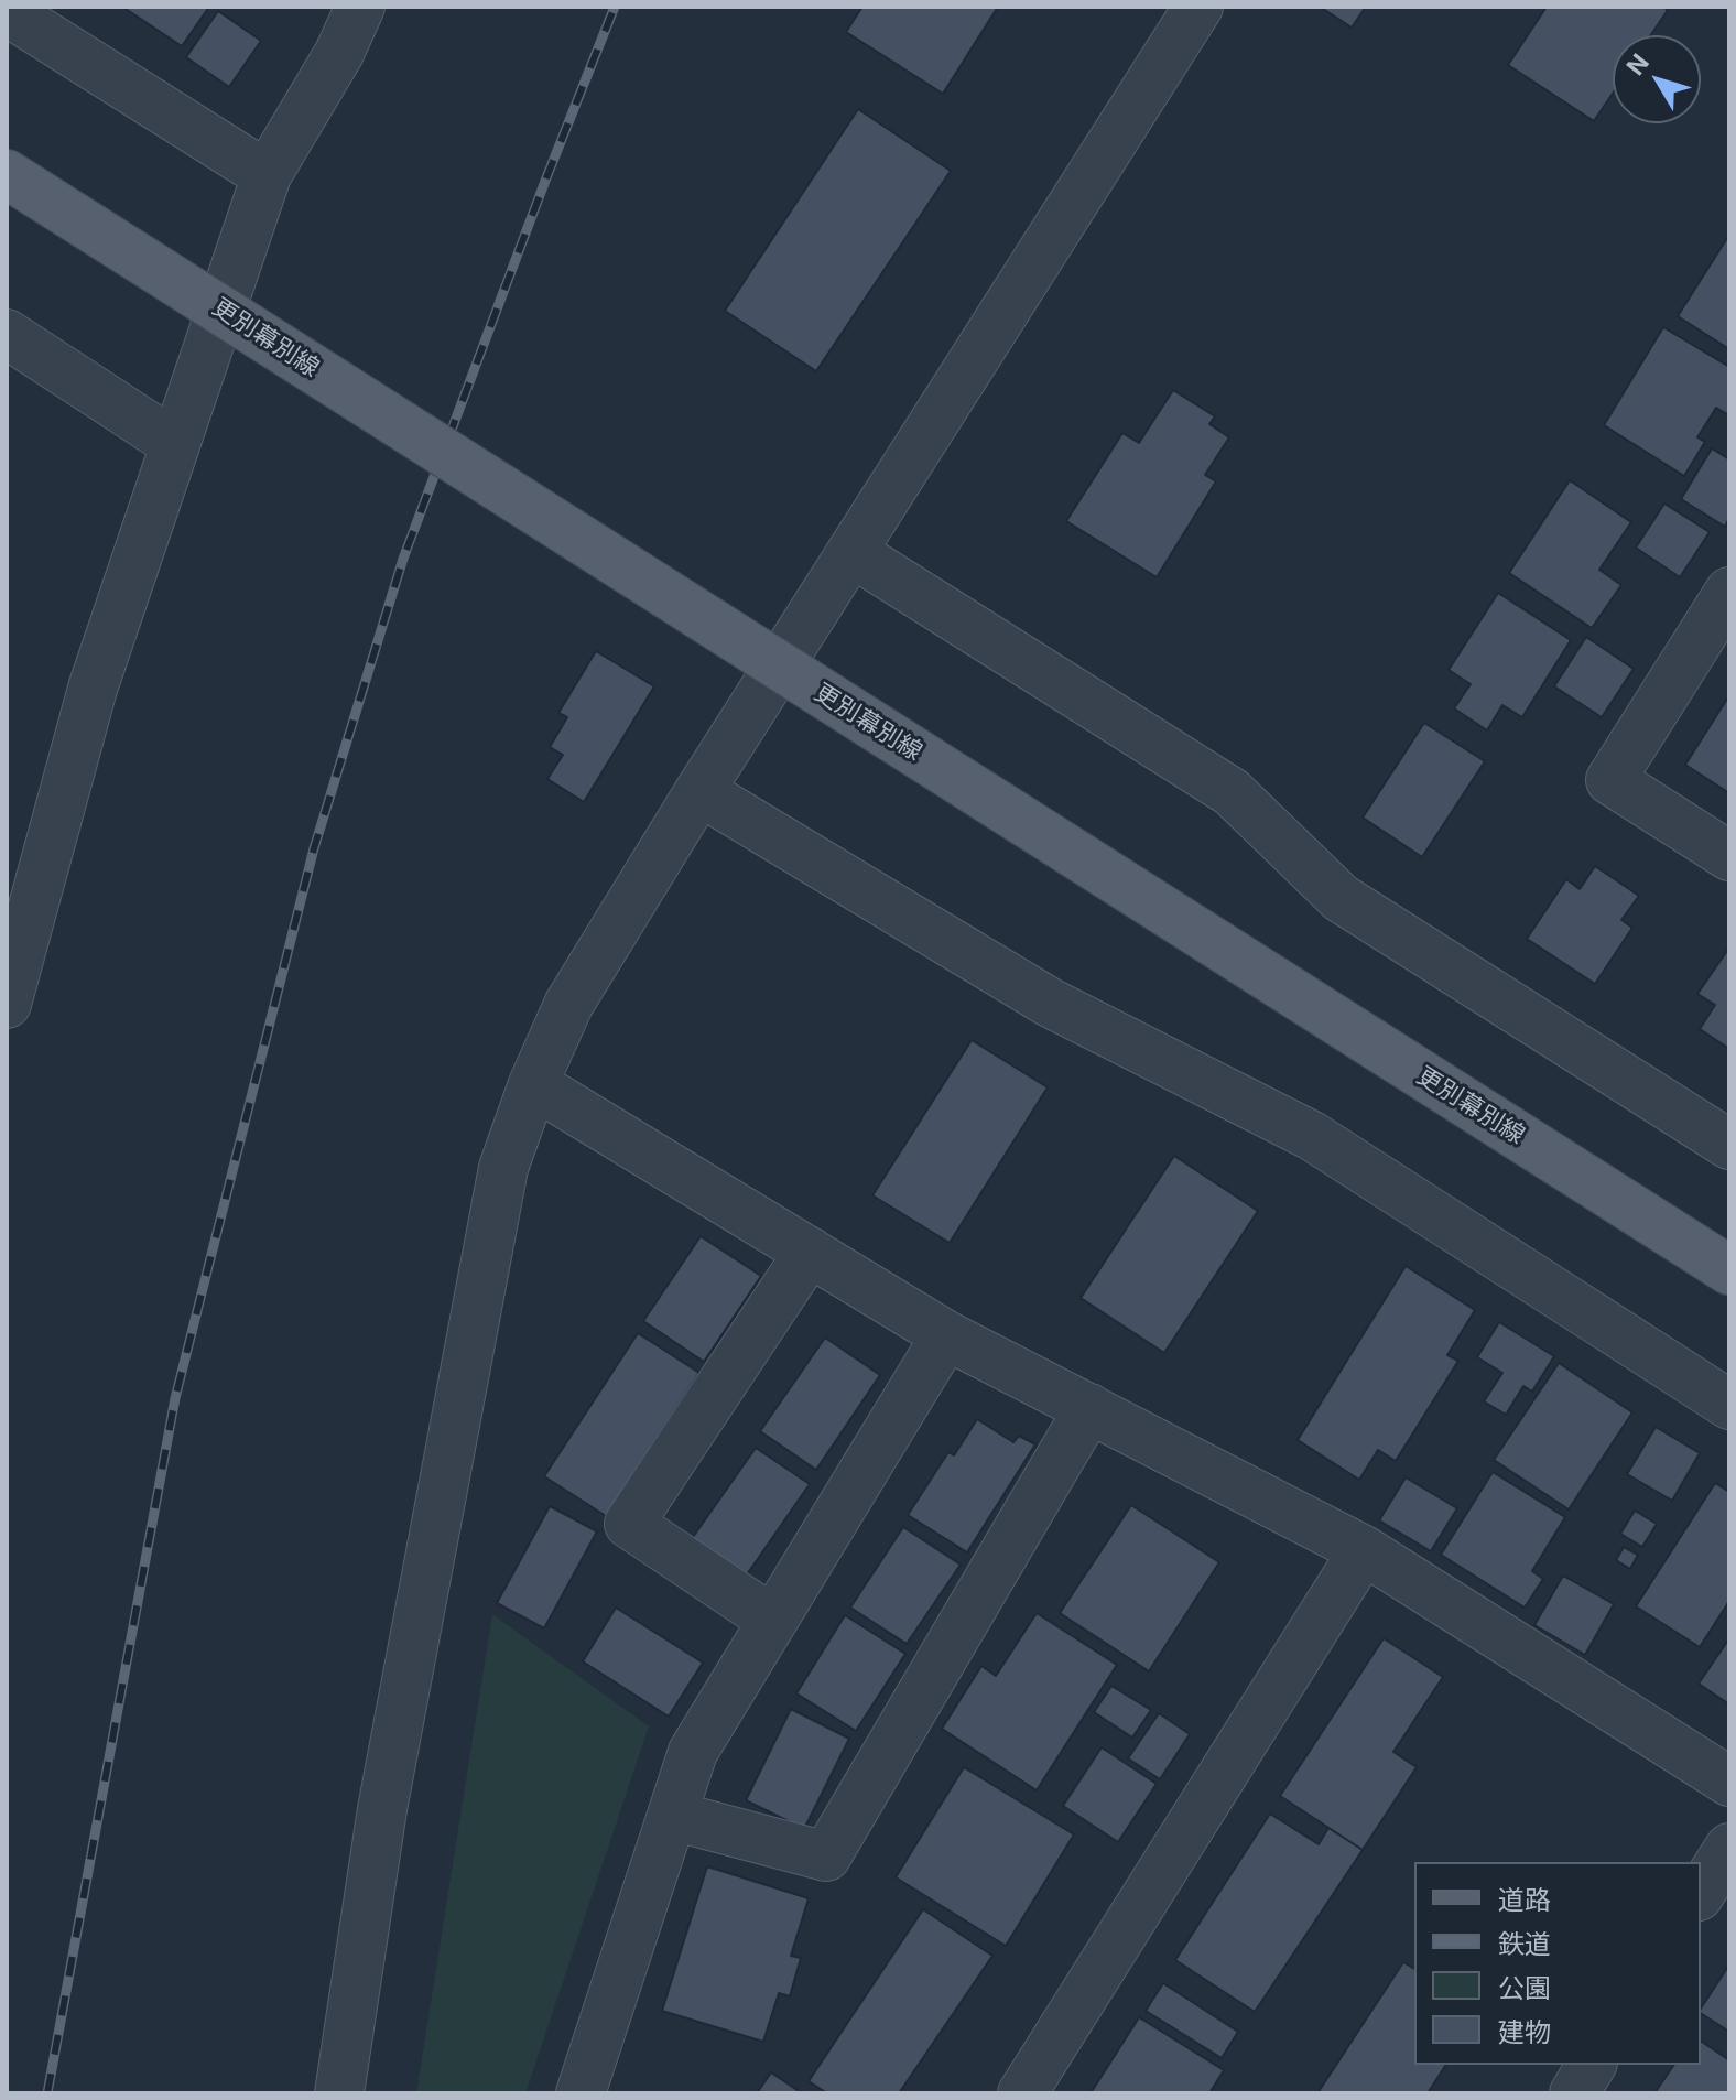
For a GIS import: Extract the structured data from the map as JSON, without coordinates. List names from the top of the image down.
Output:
{
  "streets": {
    "main road": ["更別幕別線"]
  },
  "legend": [
    "道路",
    "鉄道",
    "公園",
    "建物"
  ],
  "north": "top left"
}
